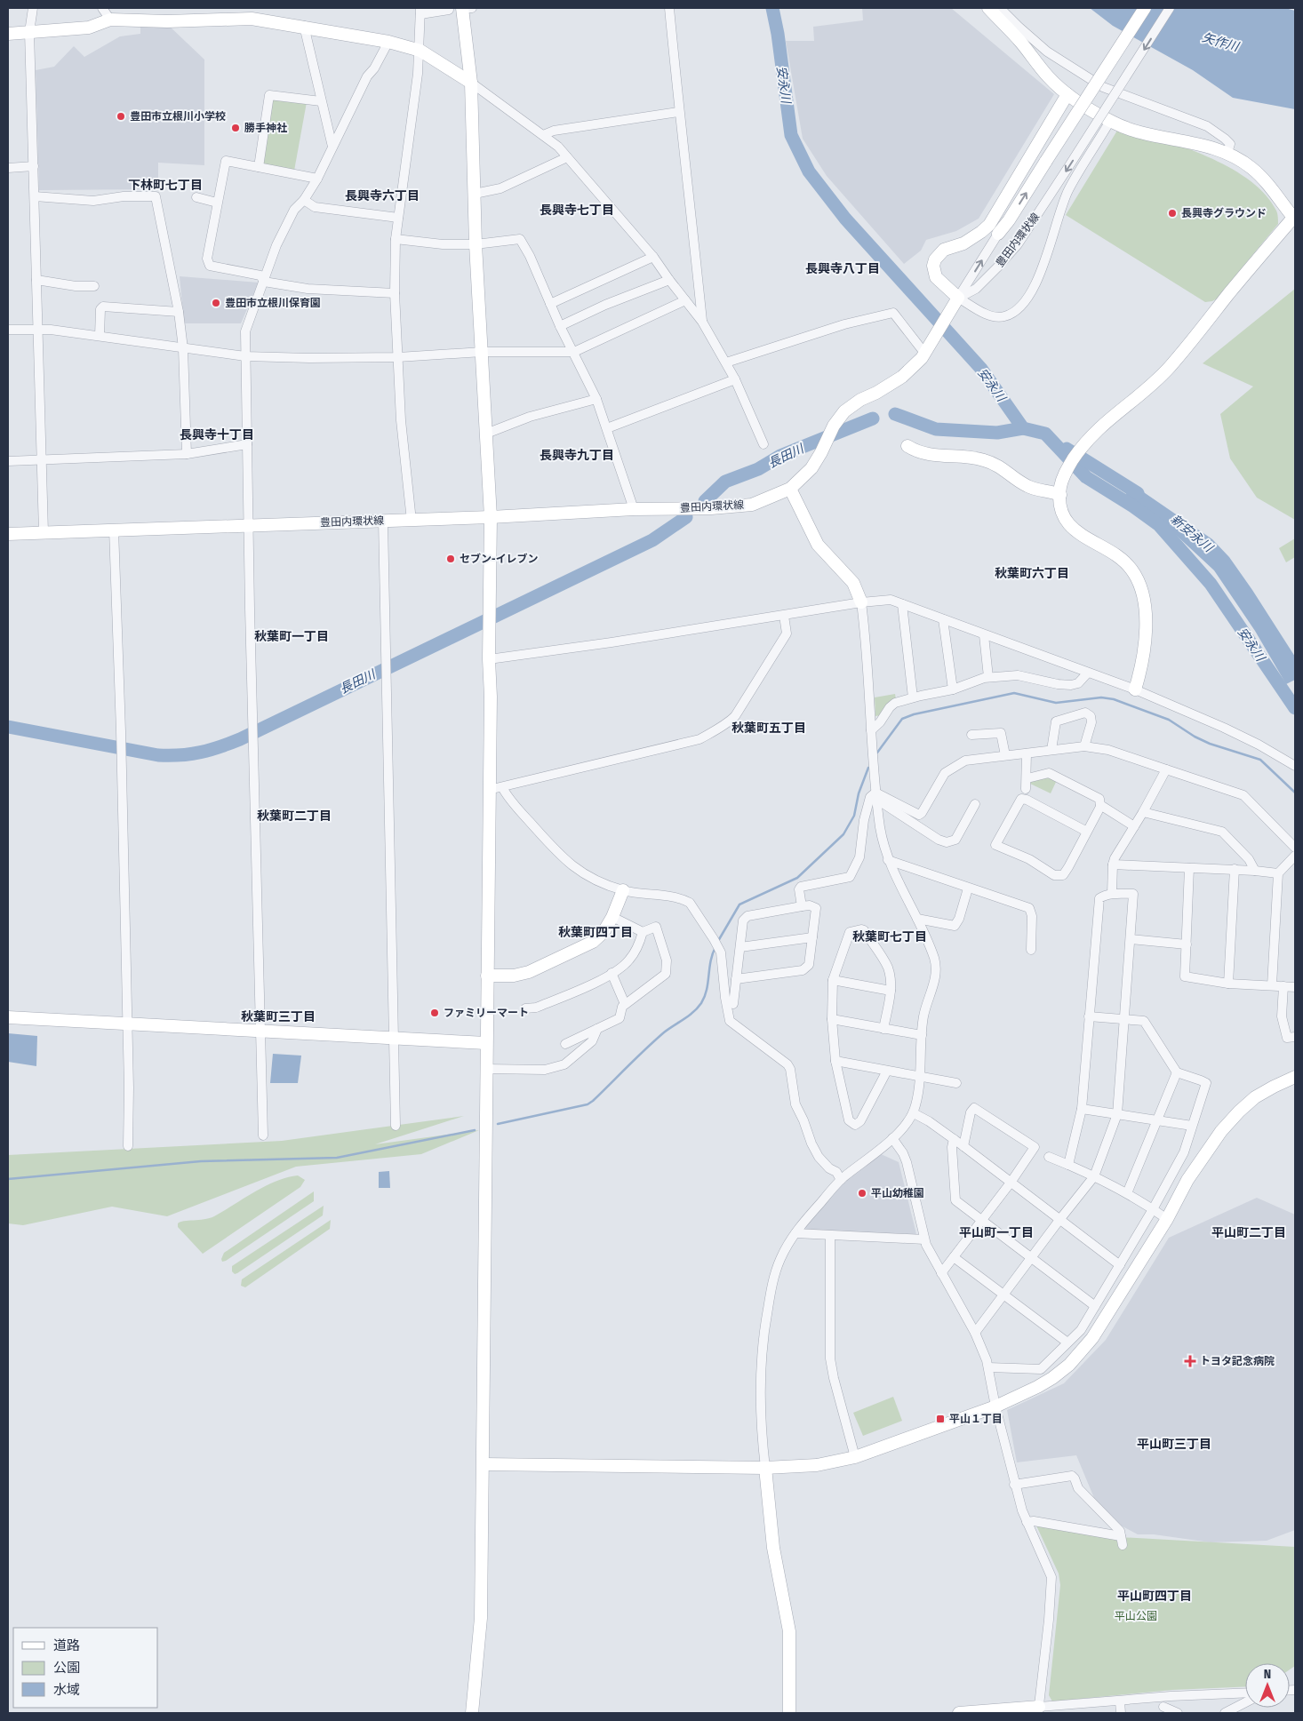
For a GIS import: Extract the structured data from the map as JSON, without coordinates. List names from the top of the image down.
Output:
{
  "streets": {
    "street": ["豊田内環状線"]
  },
  "districts": [
    "下林町七丁目",
    "長興寺六丁目",
    "長興寺七丁目",
    "長興寺八丁目",
    "長興寺十丁目",
    "長興寺九丁目",
    "秋葉町六丁目",
    "秋葉町一丁目",
    "秋葉町五丁目",
    "秋葉町二丁目",
    "秋葉町四丁目",
    "秋葉町七丁目",
    "秋葉町三丁目",
    "平山町一丁目",
    "平山町二丁目",
    "平山町三丁目",
    "平山町四丁目"
  ],
  "water": [
    "矢作川",
    "安永川",
    "長田川",
    "新安永川"
  ],
  "parks": ["平山公園"],
  "places": {
    "other": [
      "豊田市立根川小学校",
      "勝手神社",
      "長興寺グラウンド",
      "豊田市立根川保育園",
      "セブン-イレブン",
      "ファミリーマート",
      "平山幼稚園"
    ],
    "health": ["トヨタ記念病院"],
    "transit": ["平山１丁目"]
  },
  "legend": ["道路", "公園", "水域"],
  "north": "top"
}
